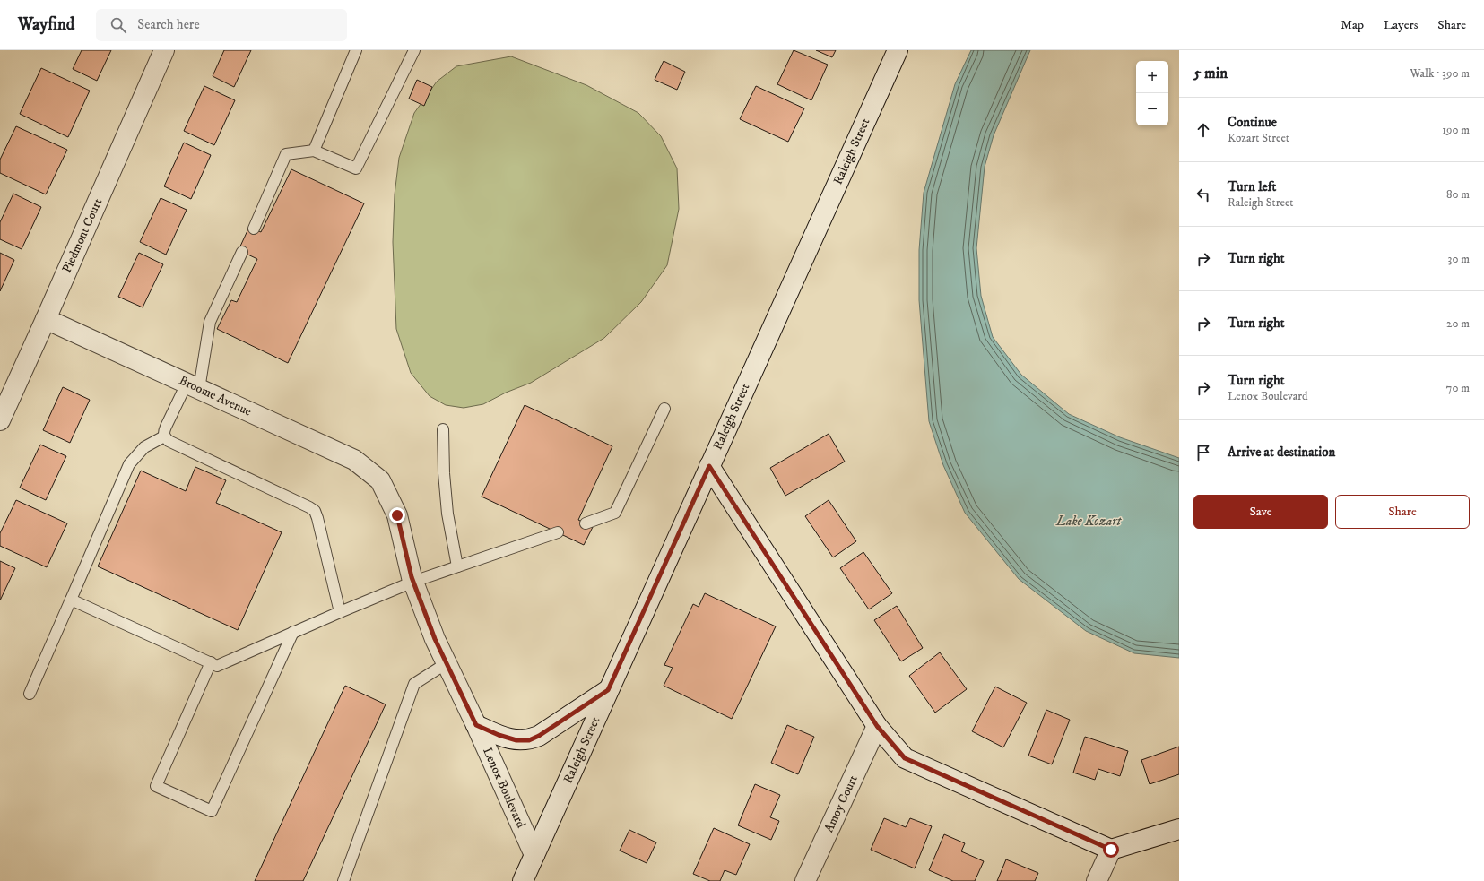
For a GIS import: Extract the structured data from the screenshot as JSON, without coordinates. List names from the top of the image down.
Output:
{
  "streets": {
    "street": [
      "Raleigh Street",
      "Piedmont Court",
      "Broome Avenue",
      "Lenox Boulevard",
      "Amoy Court"
    ]
  },
  "crossings": [
    ["Raleigh Street", "Lenox Boulevard"],
    ["Piedmont Court", "Broome Avenue"],
    ["Broome Avenue", "Lenox Boulevard"]
  ],
  "water": ["Lake Kozart"],
  "page": {
    "header": "Wayfind",
    "search": "Search here",
    "nav": ["Map", "Layers", "Share"],
    "heading": ["5 min", "Walk · 390 m"],
    "map_buttons": ["+", "−"],
    "list": [
      ["Continue", "Kozart Street", "190 m"],
      ["Turn left", "Raleigh Street", "80 m"],
      ["Turn right", "30 m"],
      ["Turn right", "20 m"],
      ["Turn right", "Lenox Boulevard", "70 m"],
      "Arrive at destination"
    ],
    "buttons": ["Save", "Share"]
  }
}
